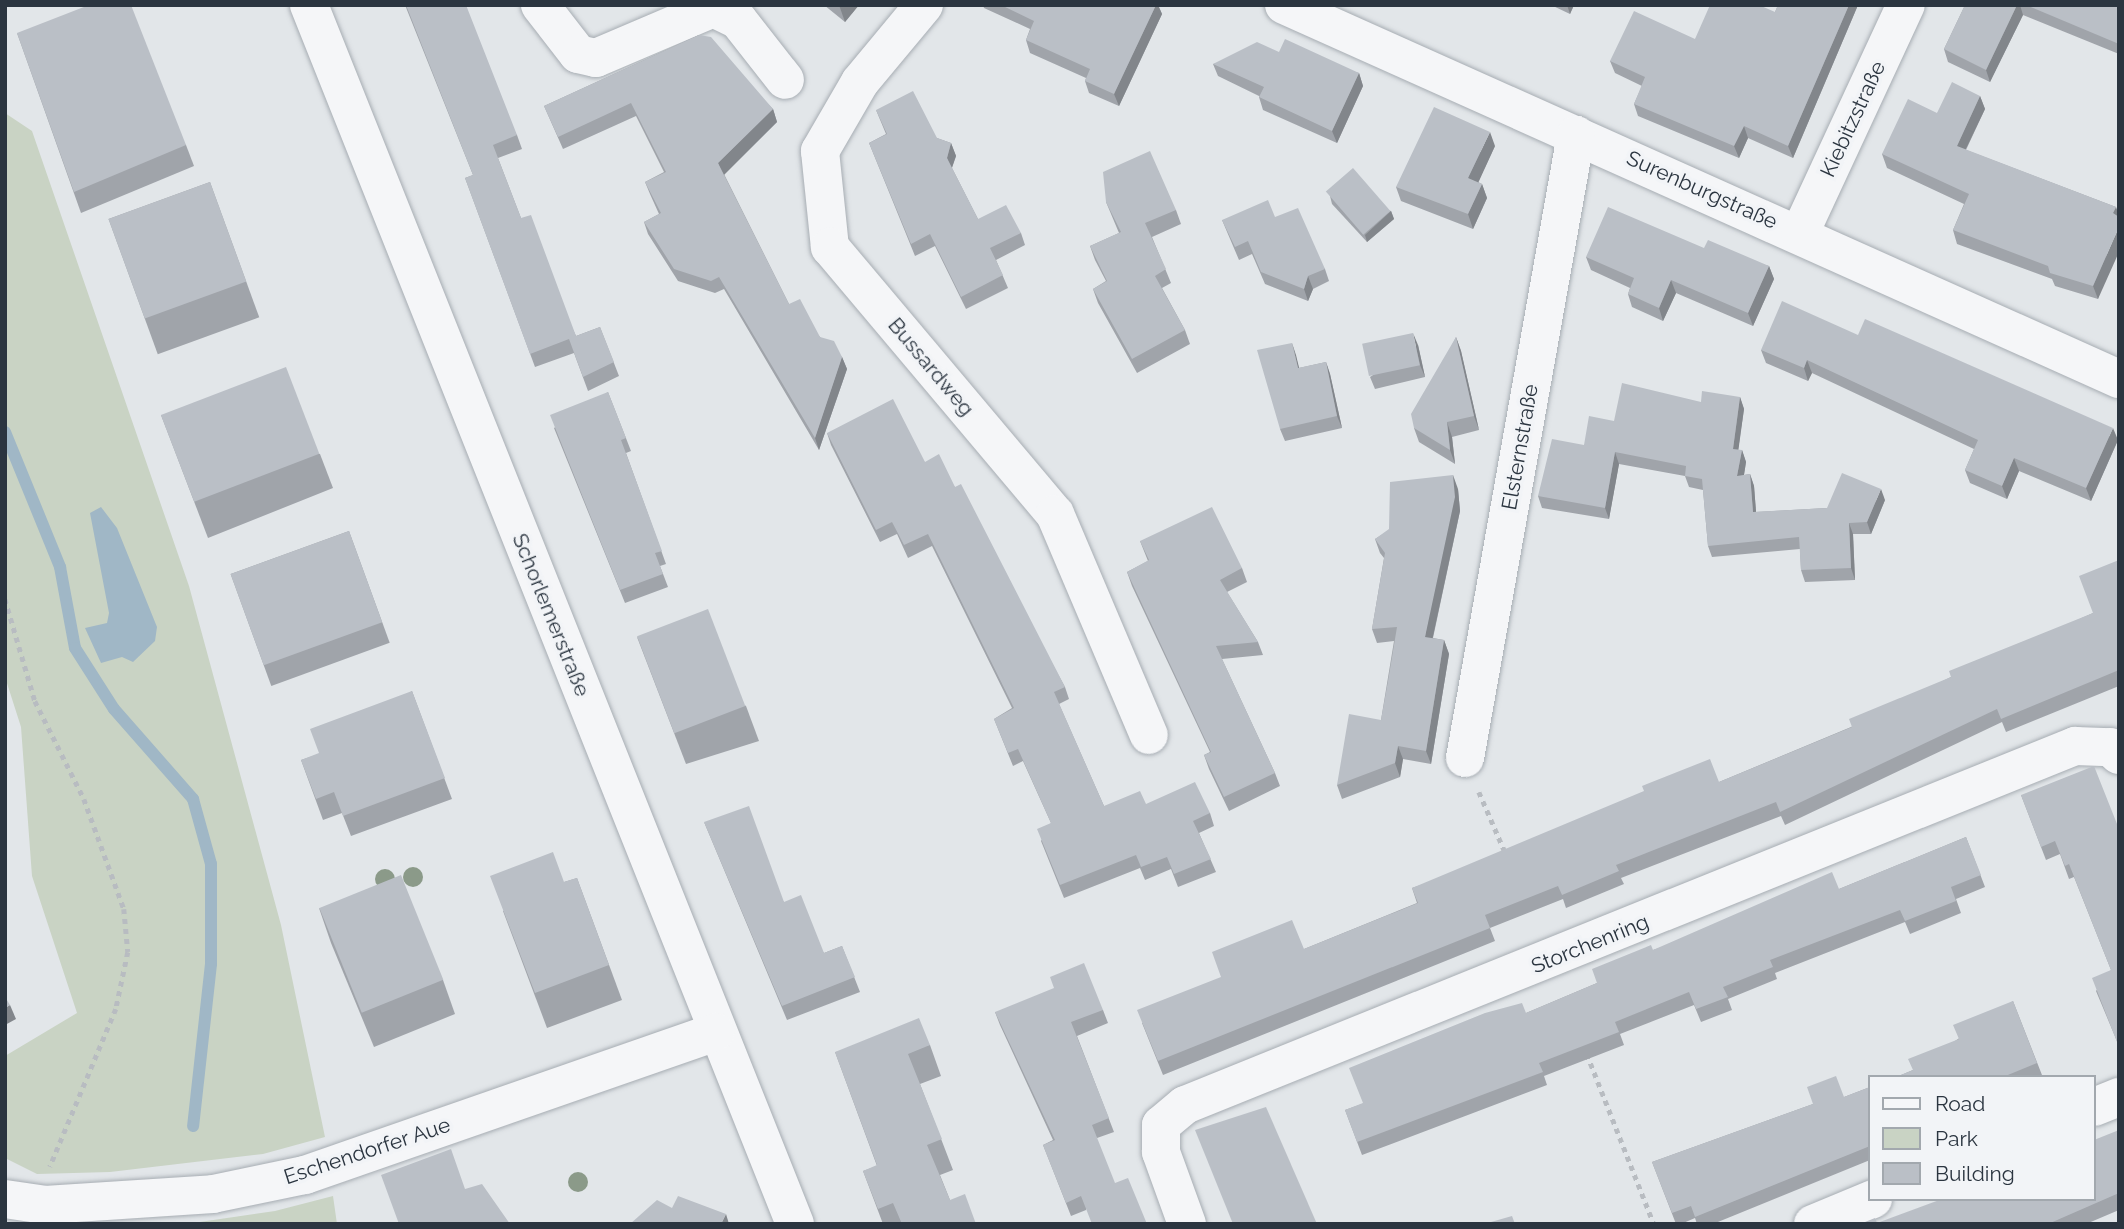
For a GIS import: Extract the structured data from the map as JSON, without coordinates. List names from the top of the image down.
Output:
{
  "streets": {
    "street": [
      "Kiebitzstraße",
      "Surenburgstraße",
      "Bussardweg",
      "Elsternstraße",
      "Schorlemerstraße",
      "Storchenring",
      "Eschendorfer Aue"
    ]
  },
  "crossings": [
    ["Kiebitzstraße", "Surenburgstraße"],
    ["Surenburgstraße", "Elsternstraße"],
    ["Schorlemerstraße", "Eschendorfer Aue"]
  ],
  "legend": ["Road", "Park", "Building"]
}
